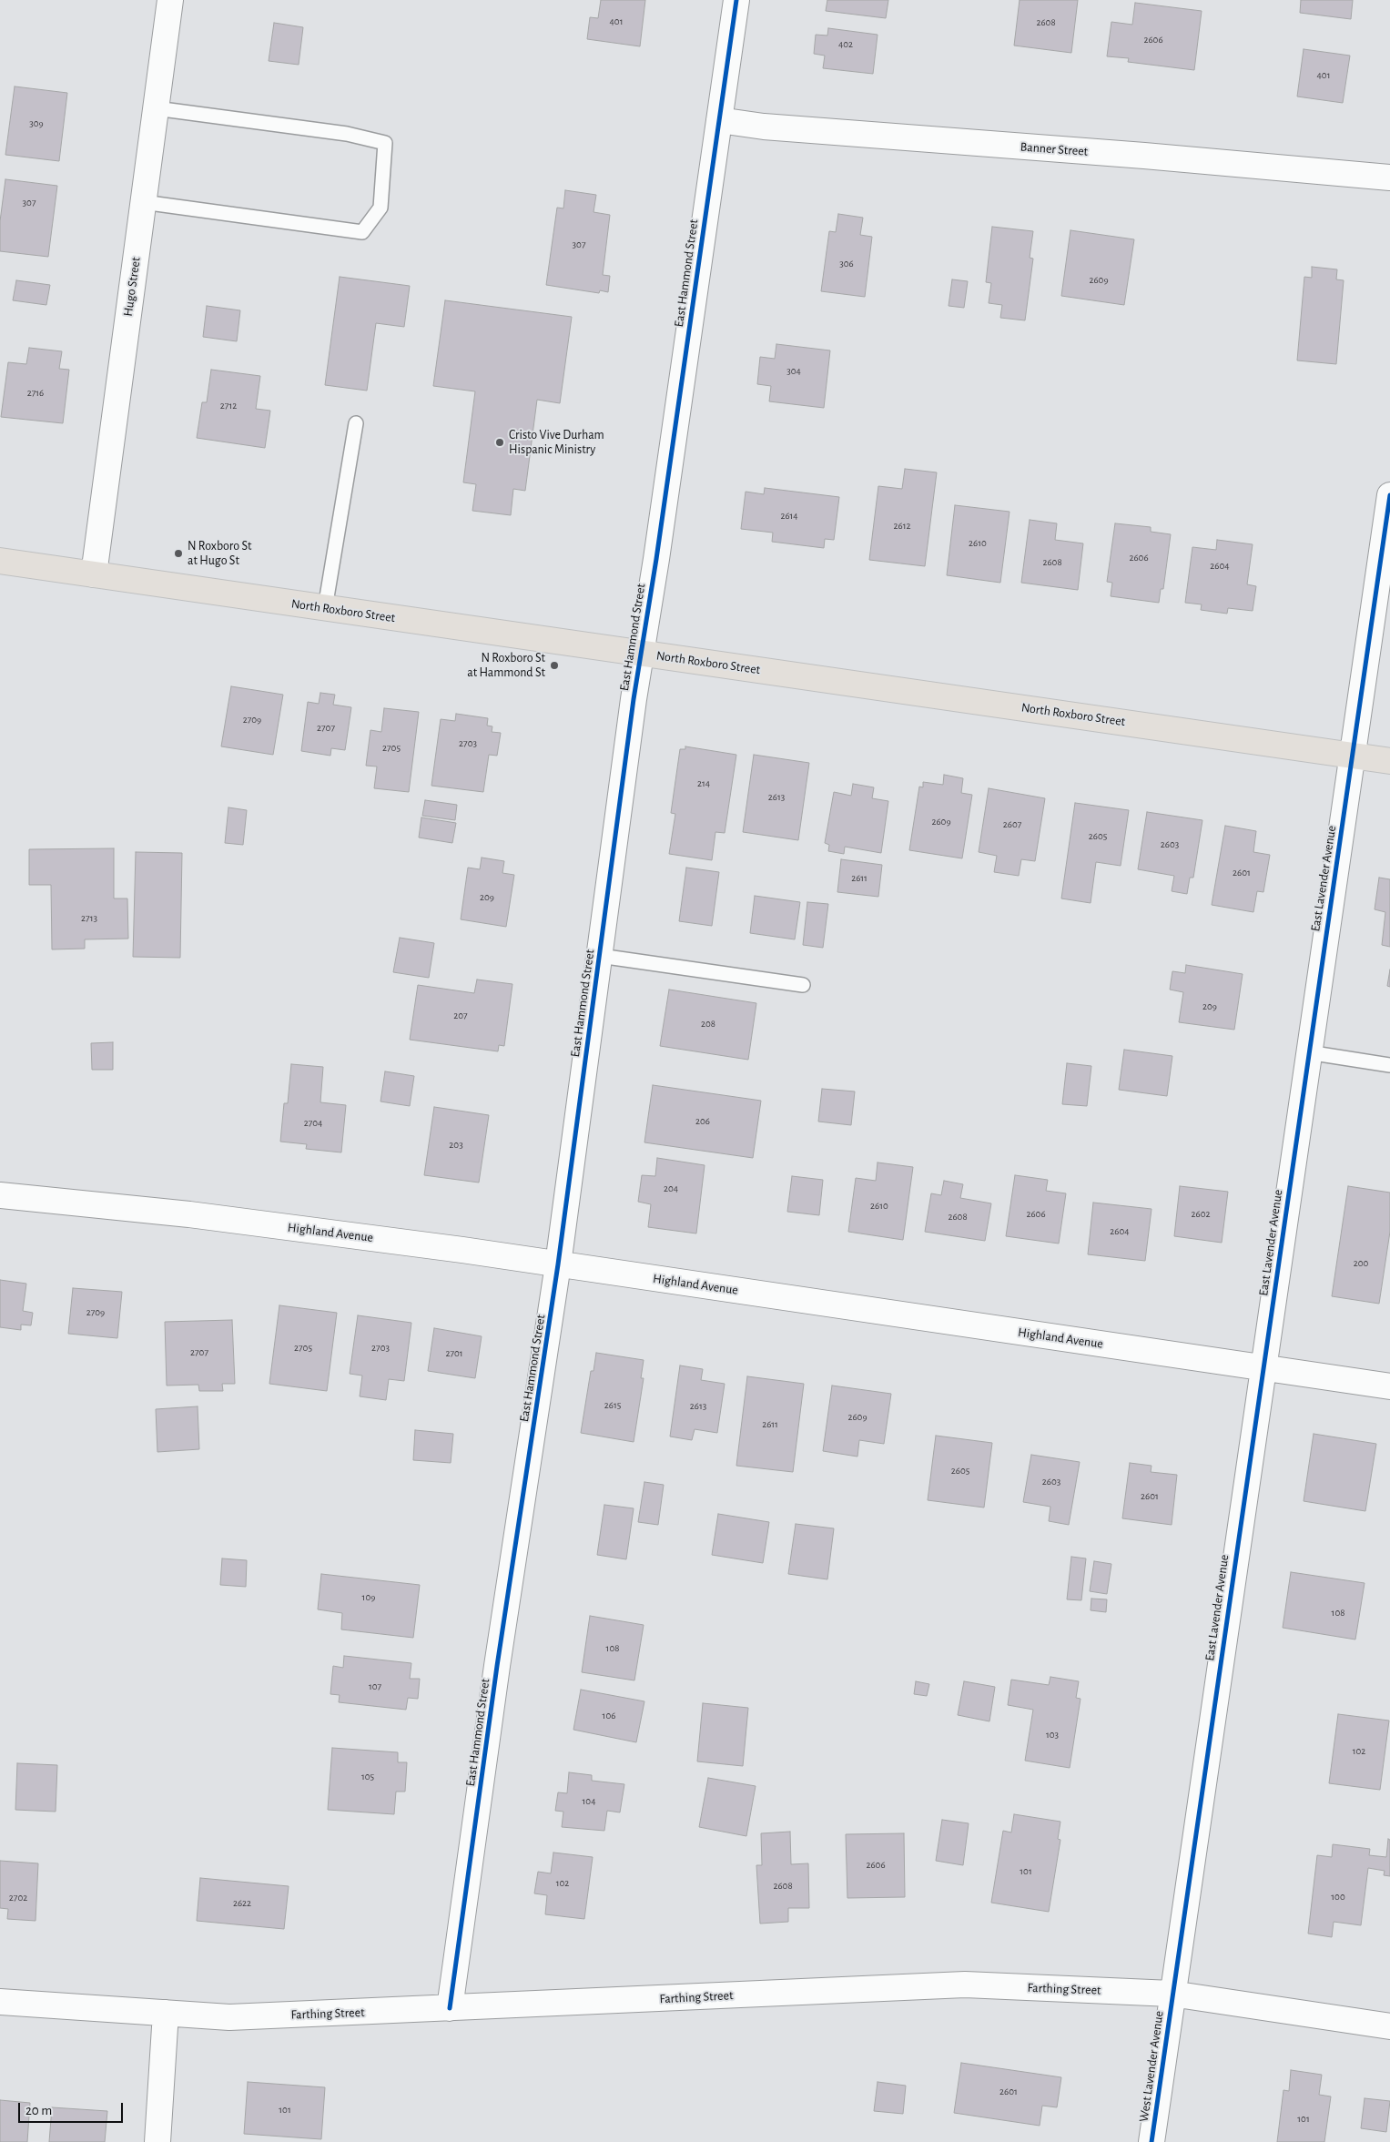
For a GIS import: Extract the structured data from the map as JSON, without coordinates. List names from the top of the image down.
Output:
{
  "streets": {
    "main road": ["North Roxboro Street"],
    "street": [
      "Banner Street",
      "East Hammond Street",
      "Hugo Street",
      "East Lavender Avenue",
      "Highland Avenue",
      "Farthing Street",
      "West Lavender Avenue"
    ]
  },
  "crossings": [
    ["Banner Street", "East Hammond Street"],
    ["East Hammond Street", "North Roxboro Street"],
    ["East Hammond Street", "Highland Avenue"],
    ["East Hammond Street", "Farthing Street"],
    ["Hugo Street", "North Roxboro Street"],
    ["North Roxboro Street", "East Lavender Avenue"],
    ["East Lavender Avenue", "Highland Avenue"],
    ["East Lavender Avenue", "Farthing Street"],
    ["East Lavender Avenue", "West Lavender Avenue"],
    ["Farthing Street", "West Lavender Avenue"]
  ],
  "places": ["Cristo Vive Durham Hispanic Ministry", "N Roxboro St at Hugo St", "N Roxboro St at Hammond St"],
  "house_numbers": [
    "401",
    "2608",
    "2606",
    "402",
    "401",
    "309",
    "307",
    "307",
    "306",
    "2609",
    "304",
    "2716",
    "2712",
    "2614",
    "2612",
    "2610",
    "2606",
    "2608",
    "2604",
    "2709",
    "2707",
    "2703",
    "2705",
    "214",
    "2613",
    "2609",
    "2607",
    "2605",
    "2603",
    "2601",
    "2611",
    "209",
    "2713",
    "209",
    "207",
    "208",
    "206",
    "2704",
    "203",
    "204",
    "2610",
    "2606",
    "2602",
    "2608",
    "2604",
    "200",
    "2709",
    "2705",
    "2703",
    "2707",
    "2701",
    "2615",
    "2613",
    "2609",
    "2611",
    "2605",
    "2603",
    "2601",
    "109",
    "108",
    "108",
    "107",
    "106",
    "103",
    "102",
    "105",
    "104",
    "2606",
    "101",
    "102",
    "2608",
    "100",
    "2702",
    "2622",
    "2601",
    "101",
    "101"
  ],
  "scale_bar": "20 m"
}
